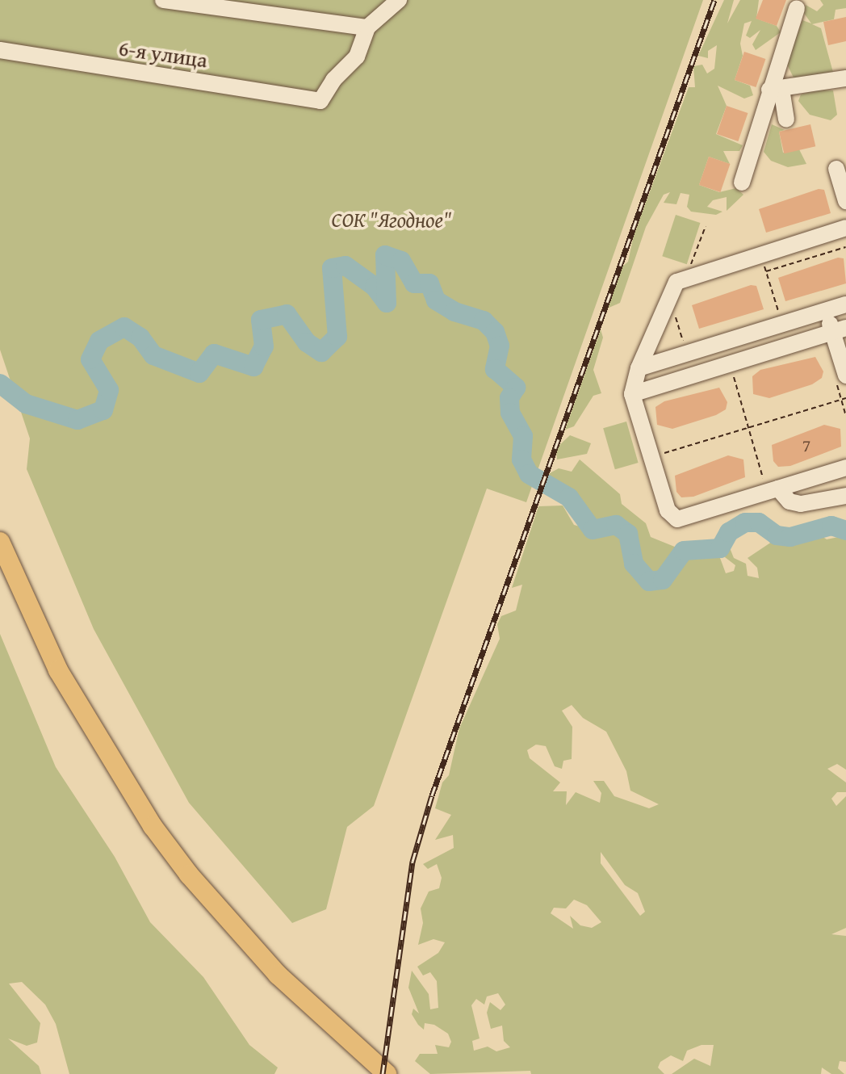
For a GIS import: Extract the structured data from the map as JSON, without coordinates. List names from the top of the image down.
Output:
{
  "streets": {
    "street": ["6-я улица"]
  },
  "parks": ["СОК \"Ягодное\""],
  "house_numbers": ["7"]
}
